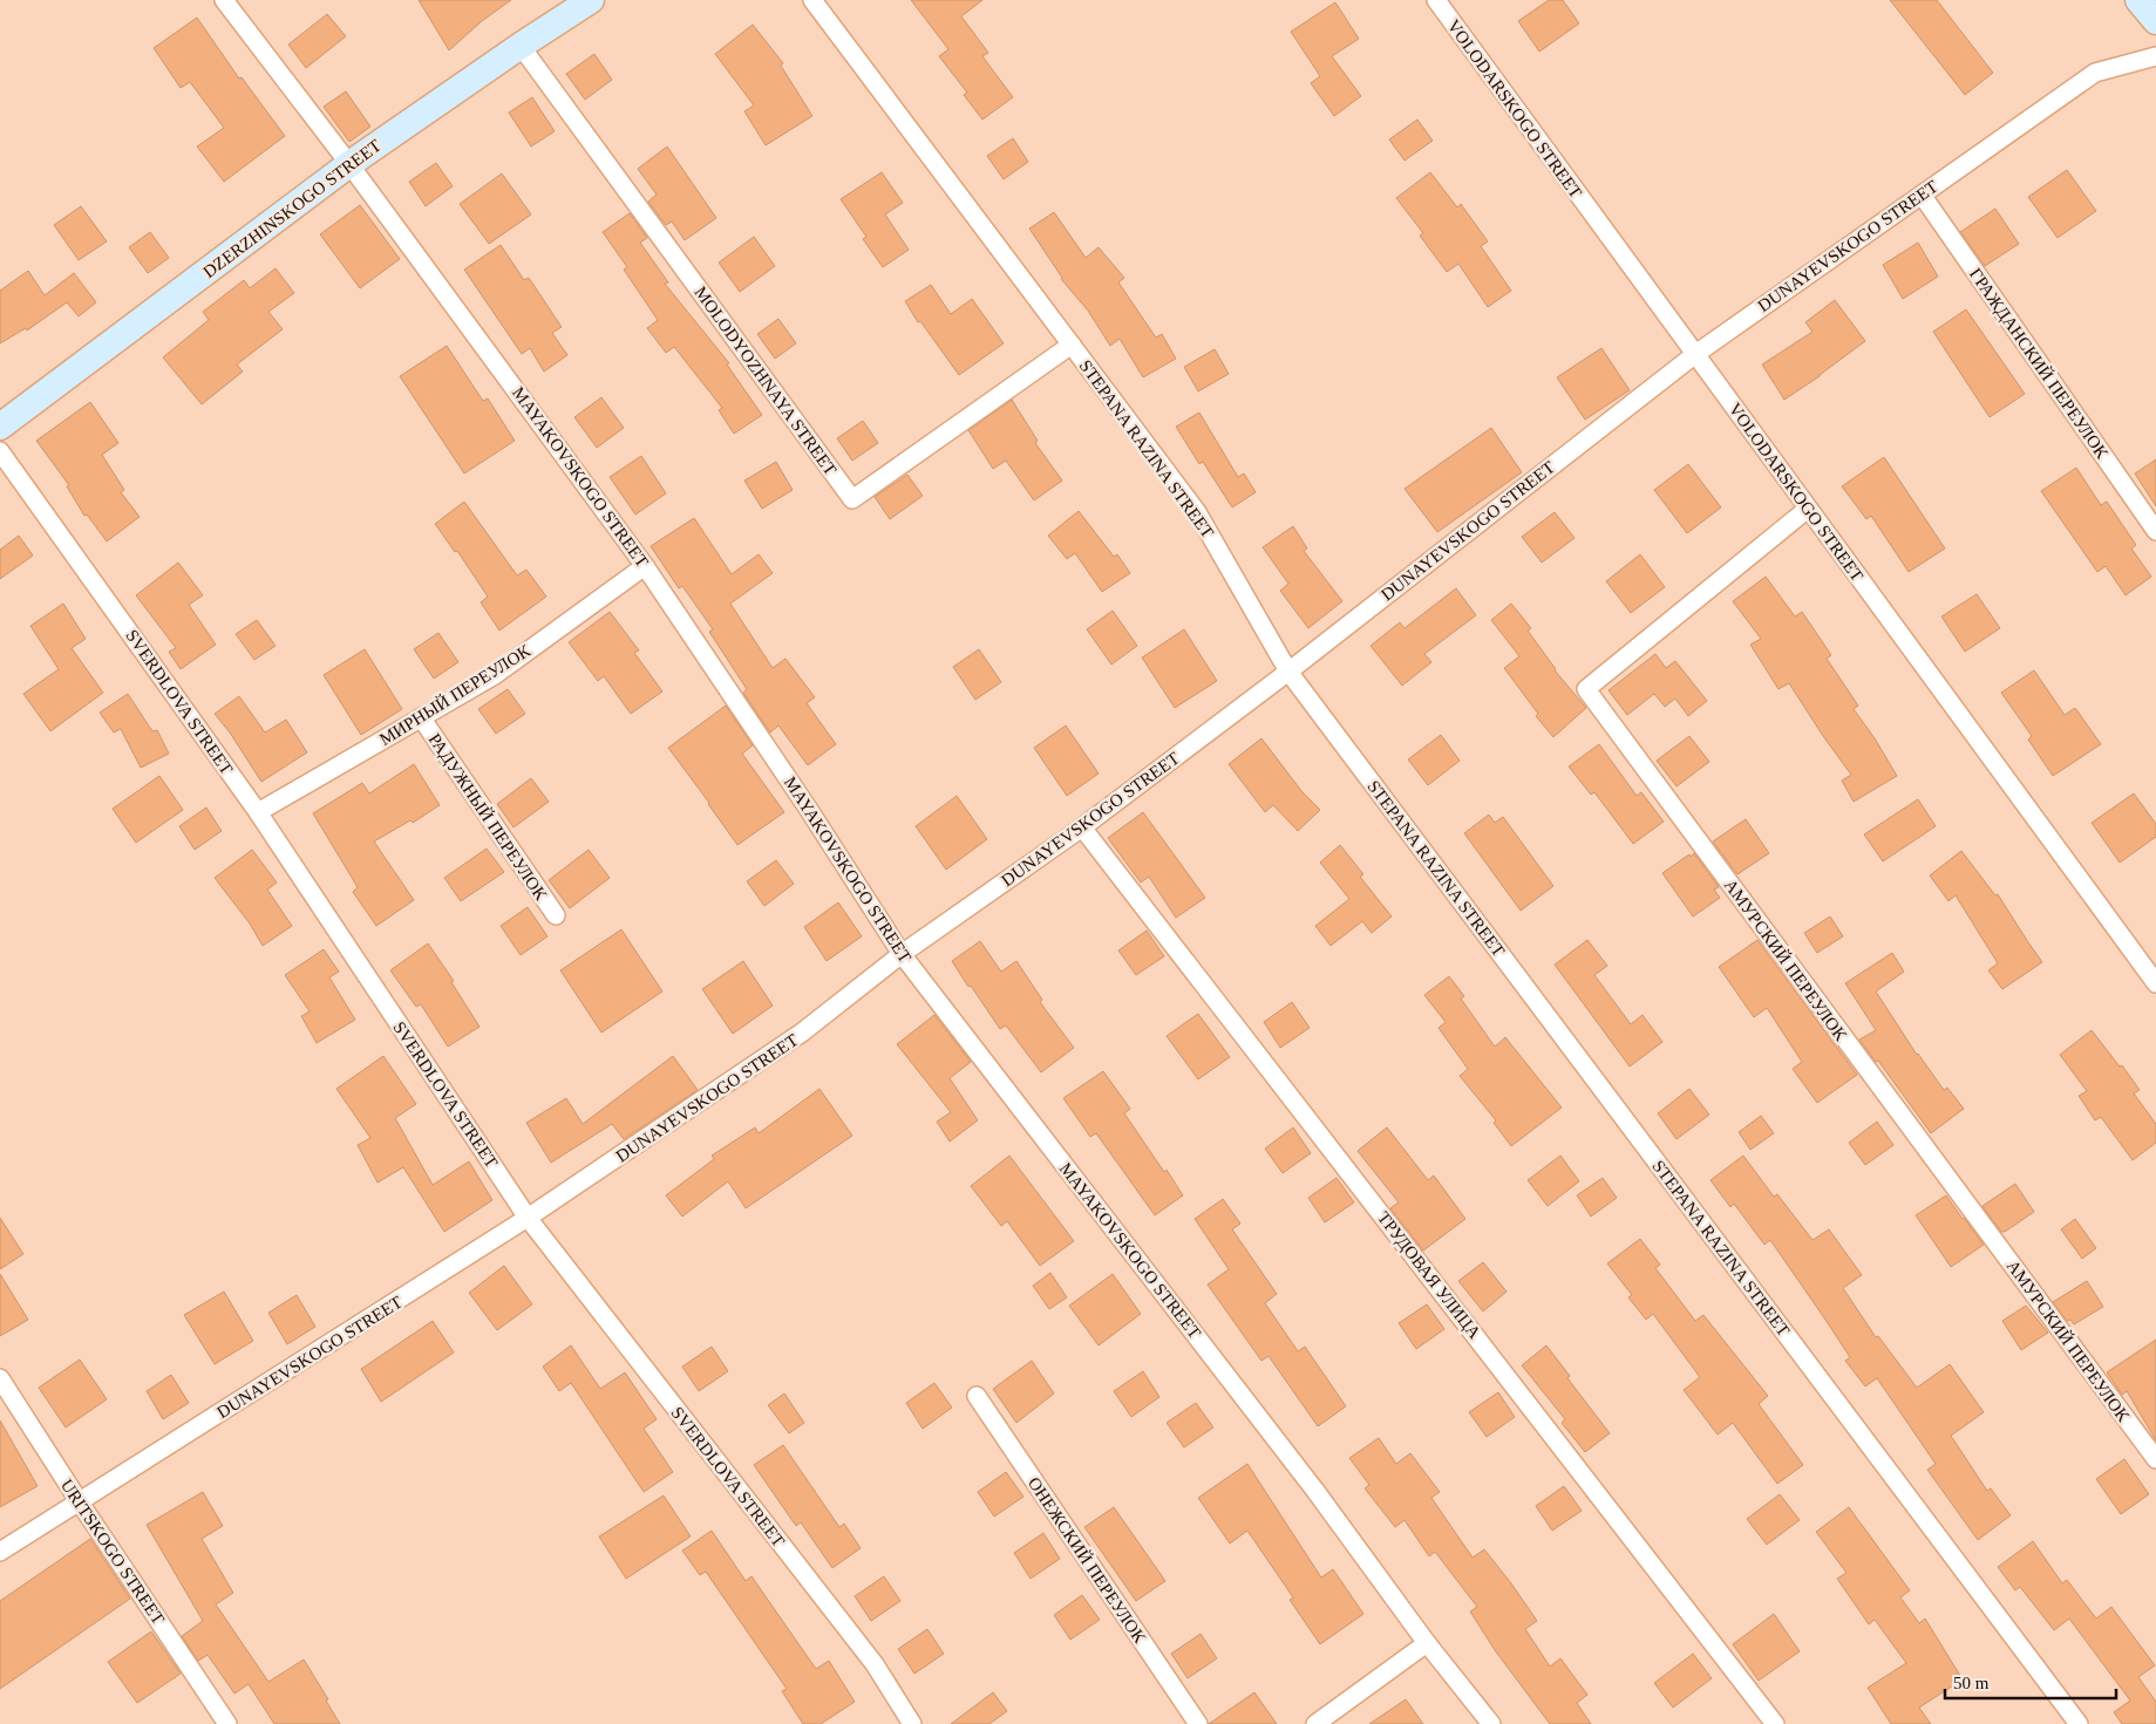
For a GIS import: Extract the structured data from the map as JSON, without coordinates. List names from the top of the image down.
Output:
{
  "streets": {
    "street": [
      "VOLODARSKOGO STREET",
      "DZERZHINSKOGO STREET",
      "DUNAYEVSKOGO STREET",
      "ГРАЖДАНСКИЙ ПЕРЕУЛОК",
      "MOLODYOZHNAYA STREET",
      "STEPANA RAZINA STREET",
      "MAYAKOVSKOGO STREET",
      "МИРНЫЙ ПЕРЕУЛОК",
      "SVERDLOVA STREET",
      "РАДУЖНЫЙ ПЕРЕУЛОК",
      "АМУРСКИЙ ПЕРЕУЛОК",
      "ТРУДОВАЯ УЛИЦА",
      "URITSKOGO STREET",
      "ОНЕЖСКИЙ ПЕРЕУЛОК"
    ]
  },
  "crossings": [
    ["VOLODARSKOGO STREET", "DUNAYEVSKOGO STREET"],
    ["VOLODARSKOGO STREET", "АМУРСКИЙ ПЕРЕУЛОК"],
    ["DZERZHINSKOGO STREET", "MOLODYOZHNAYA STREET"],
    ["DZERZHINSKOGO STREET", "MAYAKOVSKOGO STREET"],
    ["DUNAYEVSKOGO STREET", "ГРАЖДАНСКИЙ ПЕРЕУЛОК"],
    ["DUNAYEVSKOGO STREET", "STEPANA RAZINA STREET"],
    ["DUNAYEVSKOGO STREET", "MAYAKOVSKOGO STREET"],
    ["DUNAYEVSKOGO STREET", "SVERDLOVA STREET"],
    ["DUNAYEVSKOGO STREET", "ТРУДОВАЯ УЛИЦА"],
    ["DUNAYEVSKOGO STREET", "URITSKOGO STREET"],
    ["MOLODYOZHNAYA STREET", "STEPANA RAZINA STREET"],
    ["MAYAKOVSKOGO STREET", "МИРНЫЙ ПЕРЕУЛОК"],
    ["МИРНЫЙ ПЕРЕУЛОК", "SVERDLOVA STREET"],
    ["МИРНЫЙ ПЕРЕУЛОК", "РАДУЖНЫЙ ПЕРЕУЛОК"]
  ],
  "scale_bar": "50 m"
}
